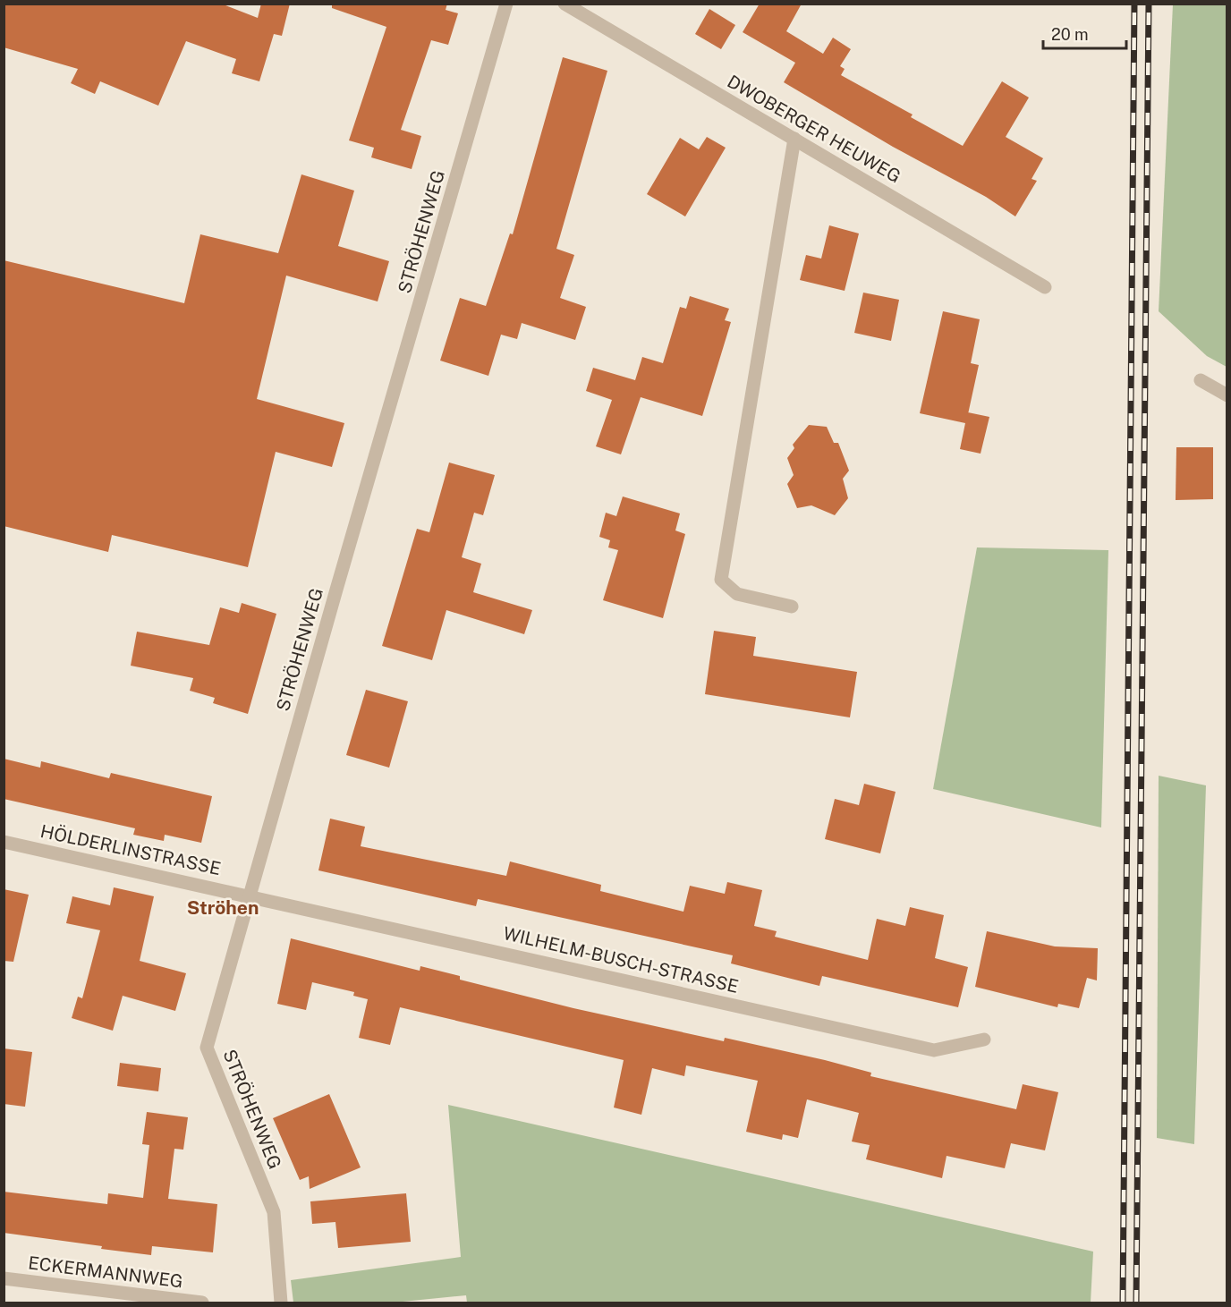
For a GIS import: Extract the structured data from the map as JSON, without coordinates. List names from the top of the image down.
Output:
{
  "streets": {
    "street": [
      "DWOBERGER HEUWEG",
      "STRÖHENWEG",
      "HÖLDERLINSTRASSE",
      "WILHELM-BUSCH-STRASSE",
      "ECKERMANNWEG"
    ]
  },
  "crossings": [
    ["STRÖHENWEG", "HÖLDERLINSTRASSE"],
    ["STRÖHENWEG", "WILHELM-BUSCH-STRASSE"],
    ["HÖLDERLINSTRASSE", "WILHELM-BUSCH-STRASSE"]
  ],
  "districts": ["Ströhen"],
  "scale_bar": "20 m"
}
